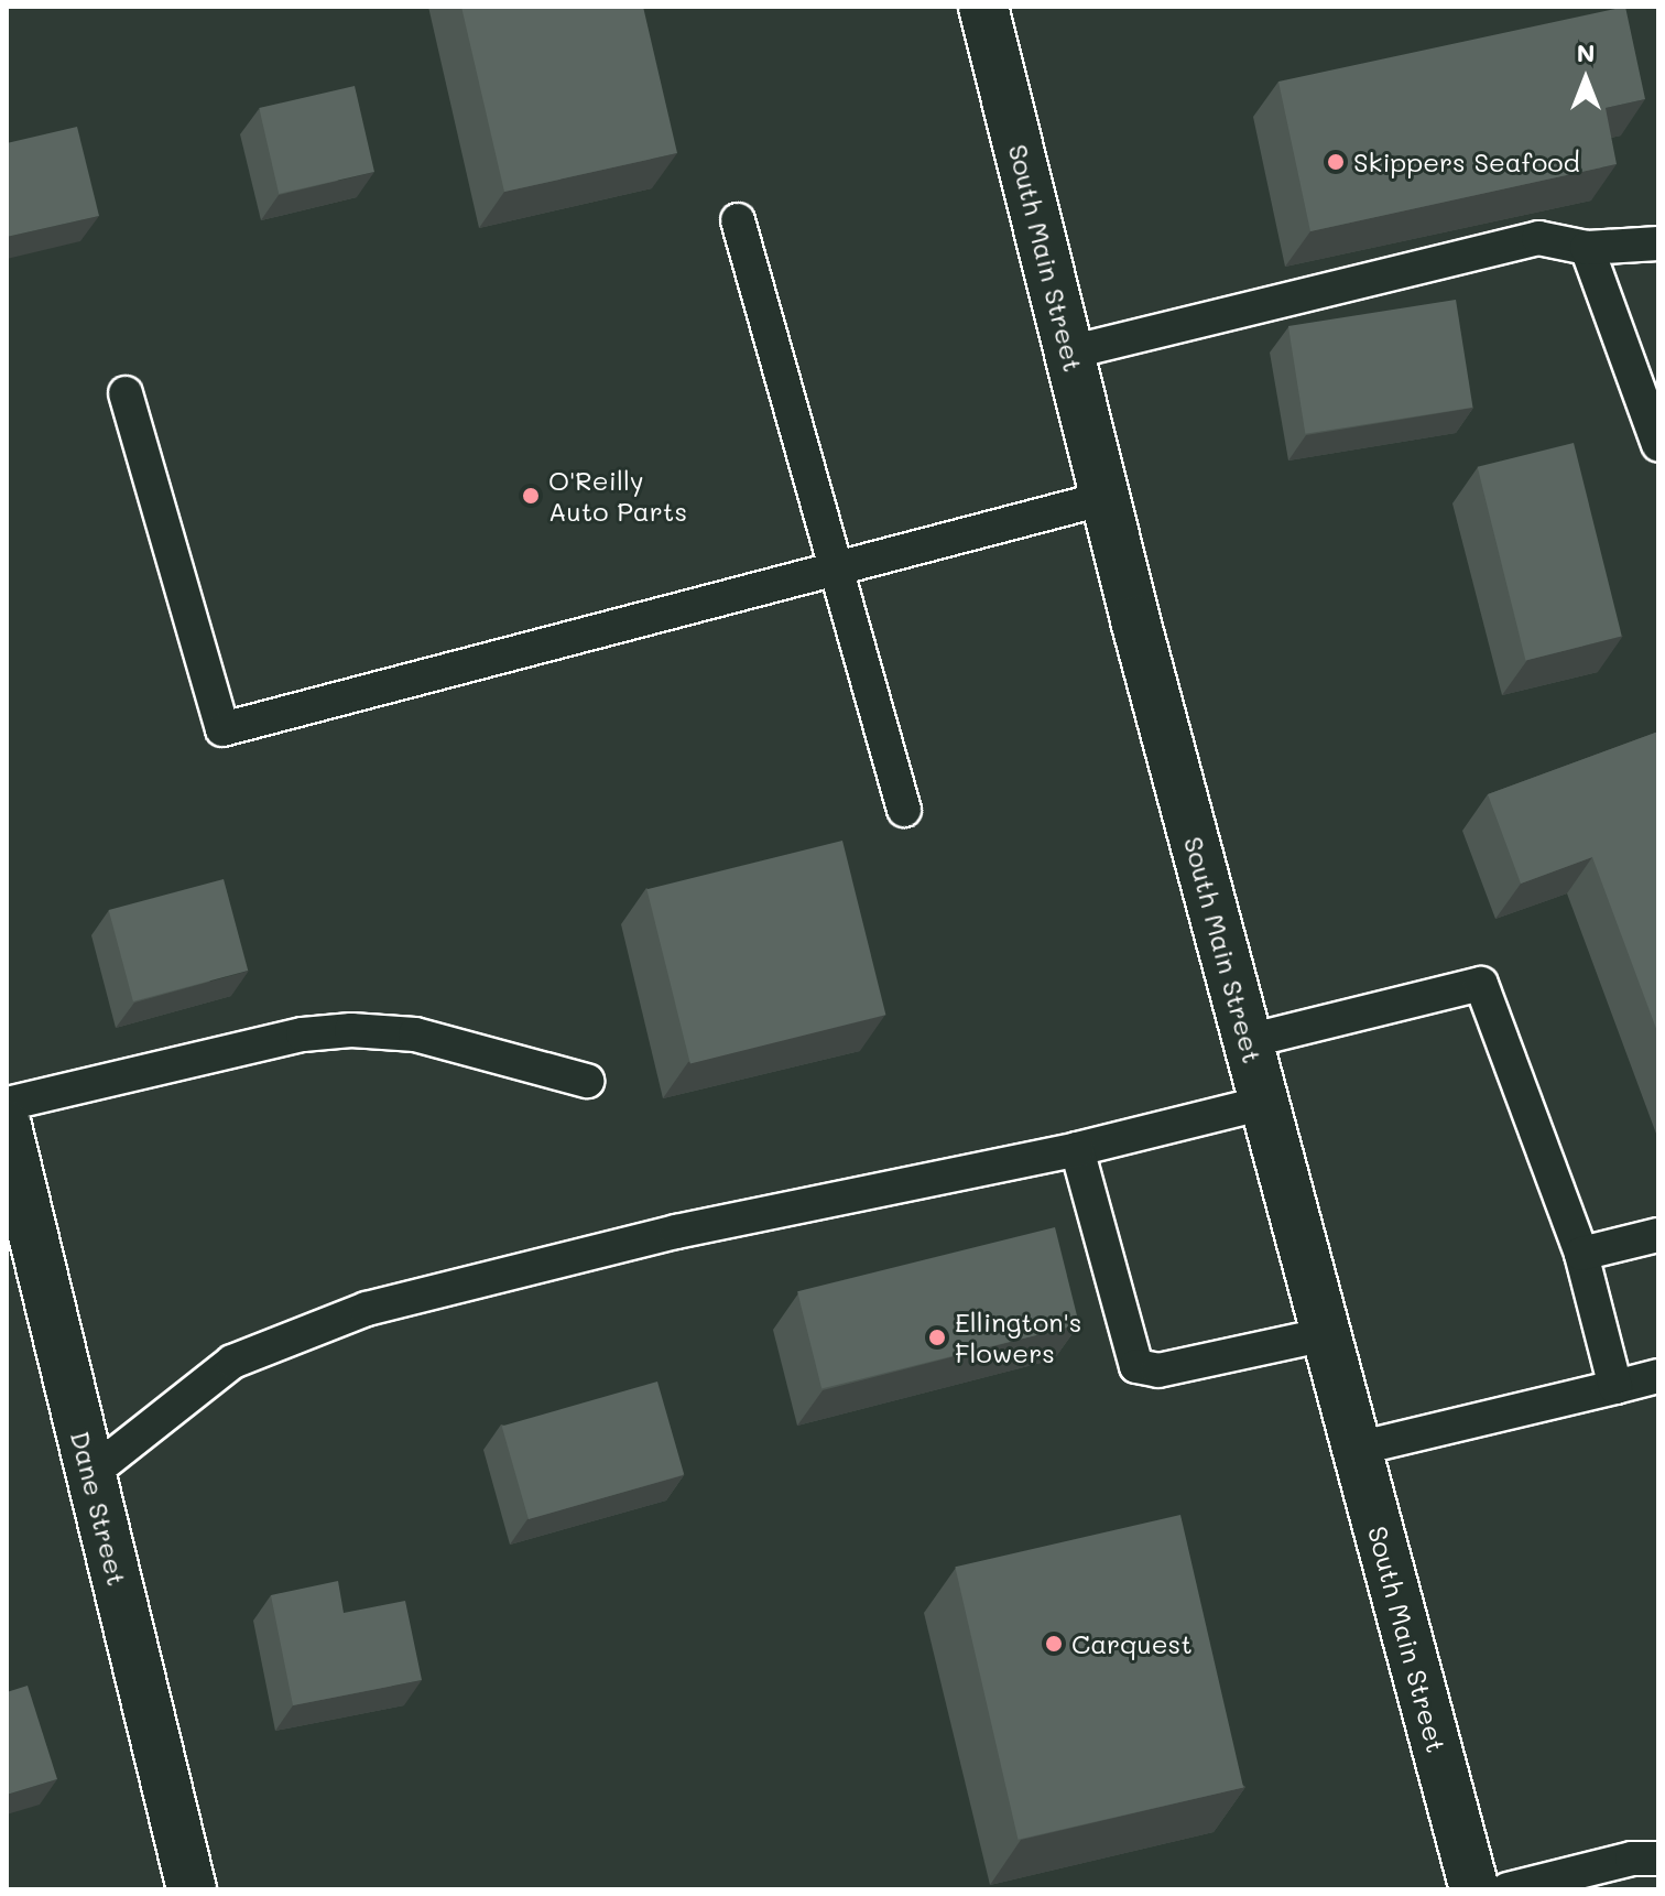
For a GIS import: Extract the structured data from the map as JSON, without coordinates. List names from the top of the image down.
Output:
{
  "streets": {
    "main road": ["South Main Street", "Dane Street"]
  },
  "places": [
    "Skippers Seafood",
    "O'Reilly Auto Parts",
    "Ellington's Flowers",
    "Carquest"
  ],
  "north": "top"
}
